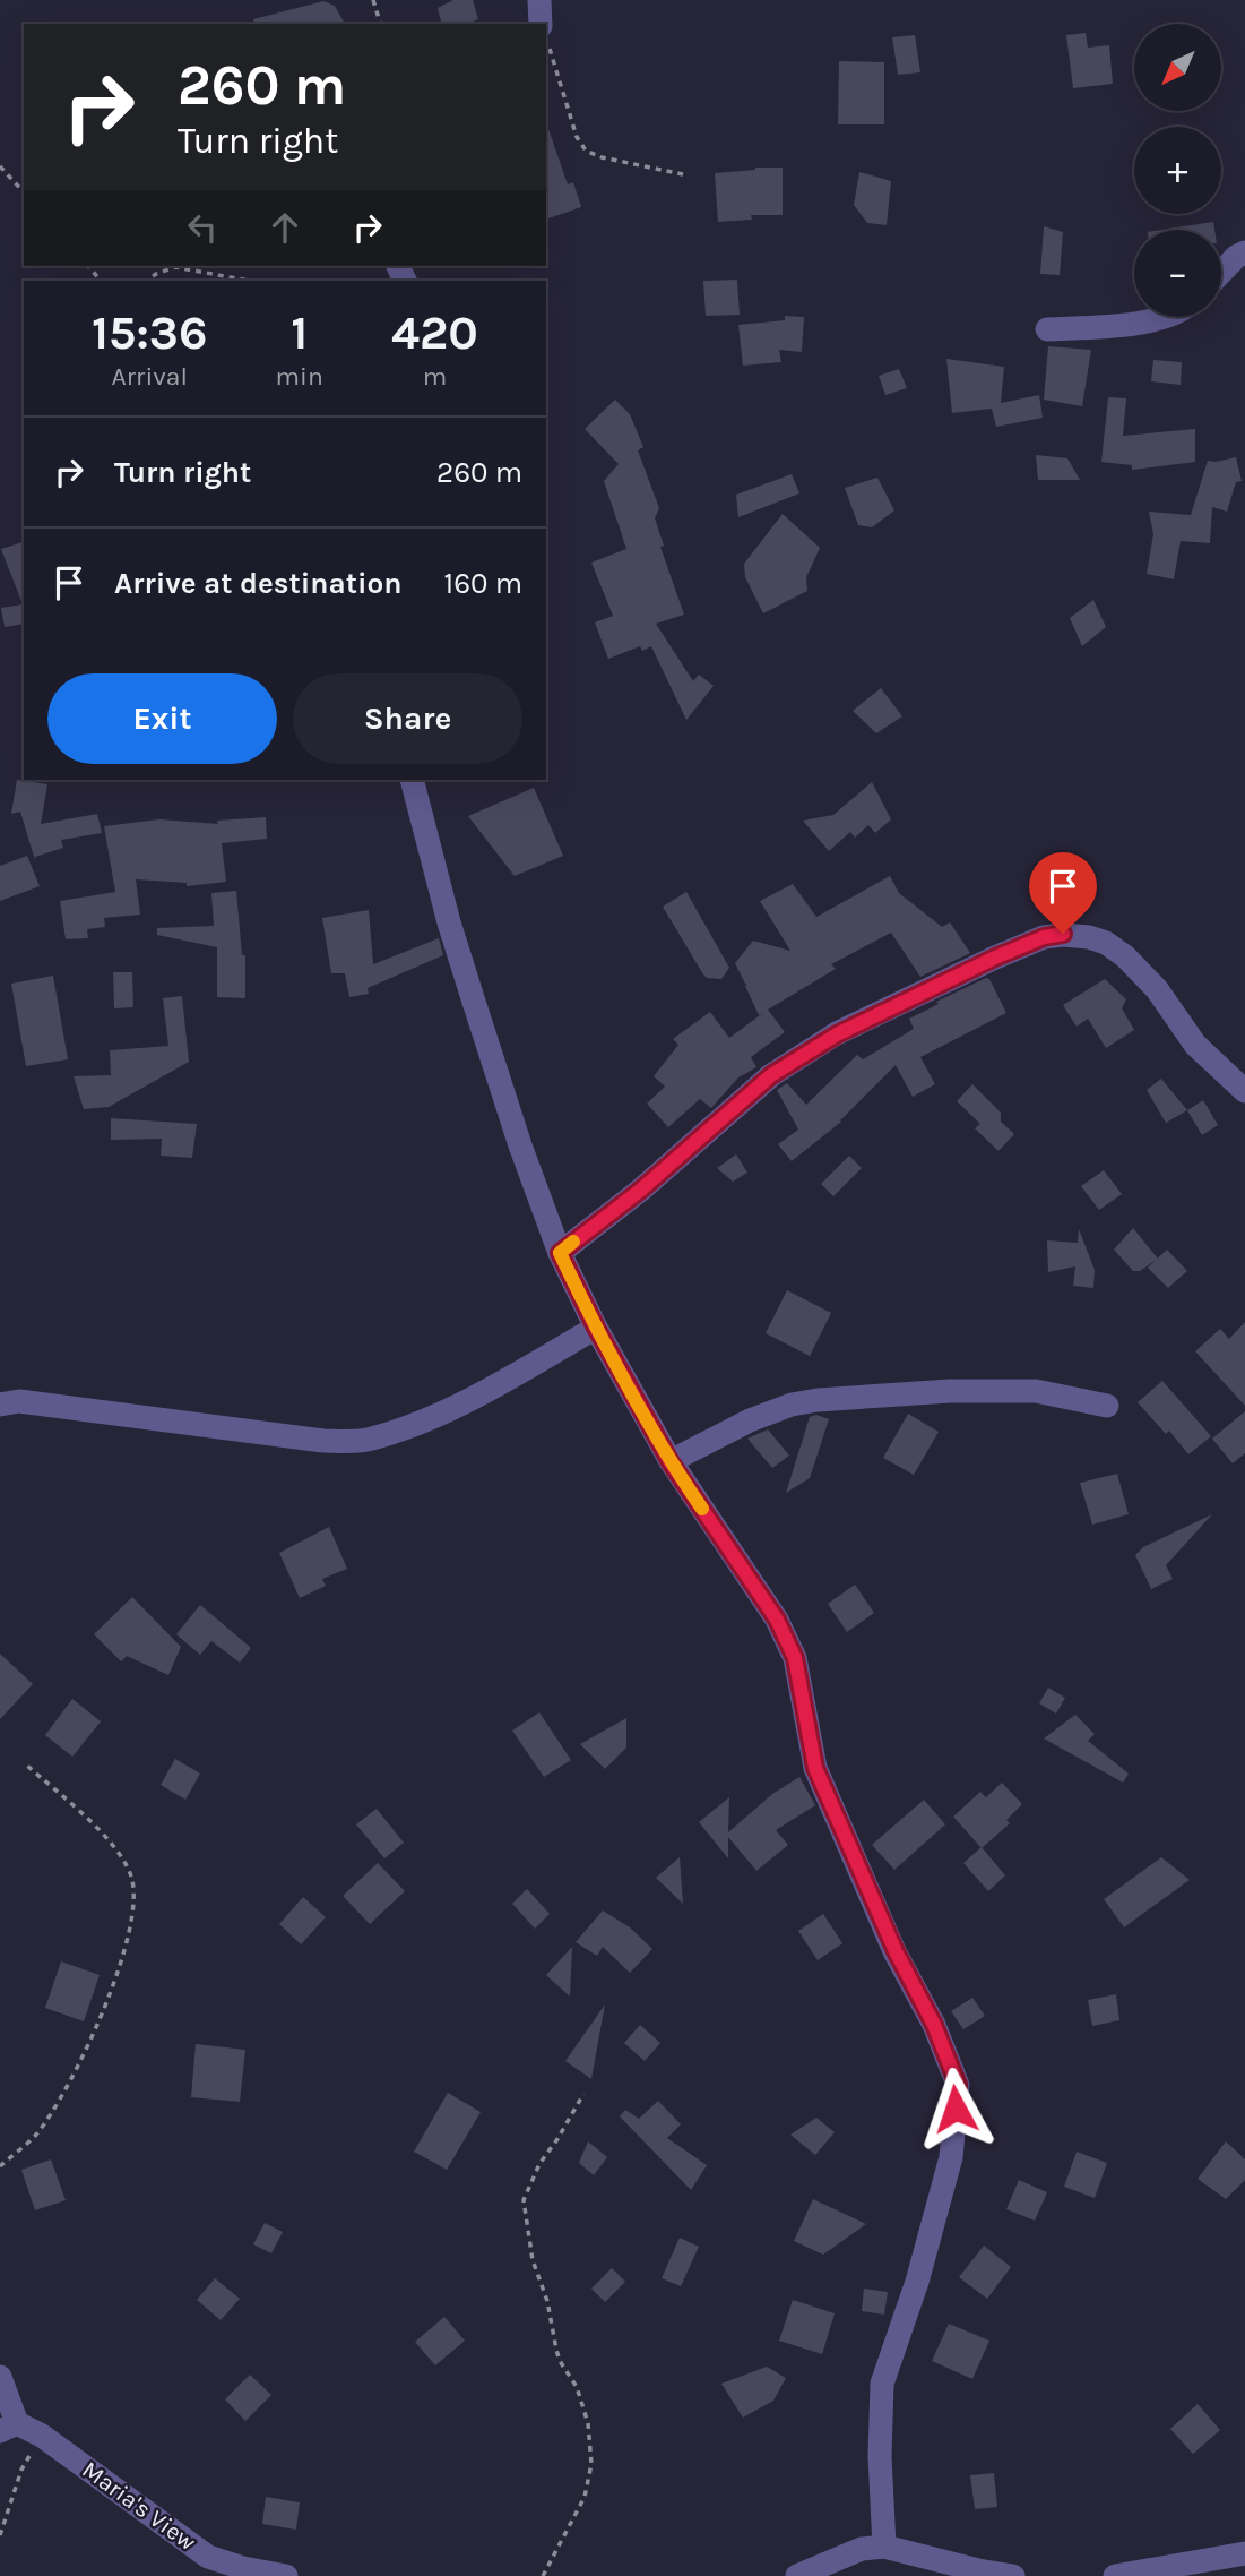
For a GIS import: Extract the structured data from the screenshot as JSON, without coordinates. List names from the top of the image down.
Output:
{
  "streets": {
    "street": ["Maria's View"]
  },
  "north": "bottom left",
  "page": {
    "map_buttons": ["+", "−"],
    "turn": ["260 m", "Turn right"],
    "eta": [
      "15:36",
      "Arrival",
      "1",
      "min",
      "420",
      "m"
    ],
    "list": [
      {
        "name": "Turn right",
        "value": "260 m"
      },
      {
        "name": "Arrive at destination",
        "value": "160 m"
      }
    ],
    "buttons": ["Exit", "Share"]
  }
}
